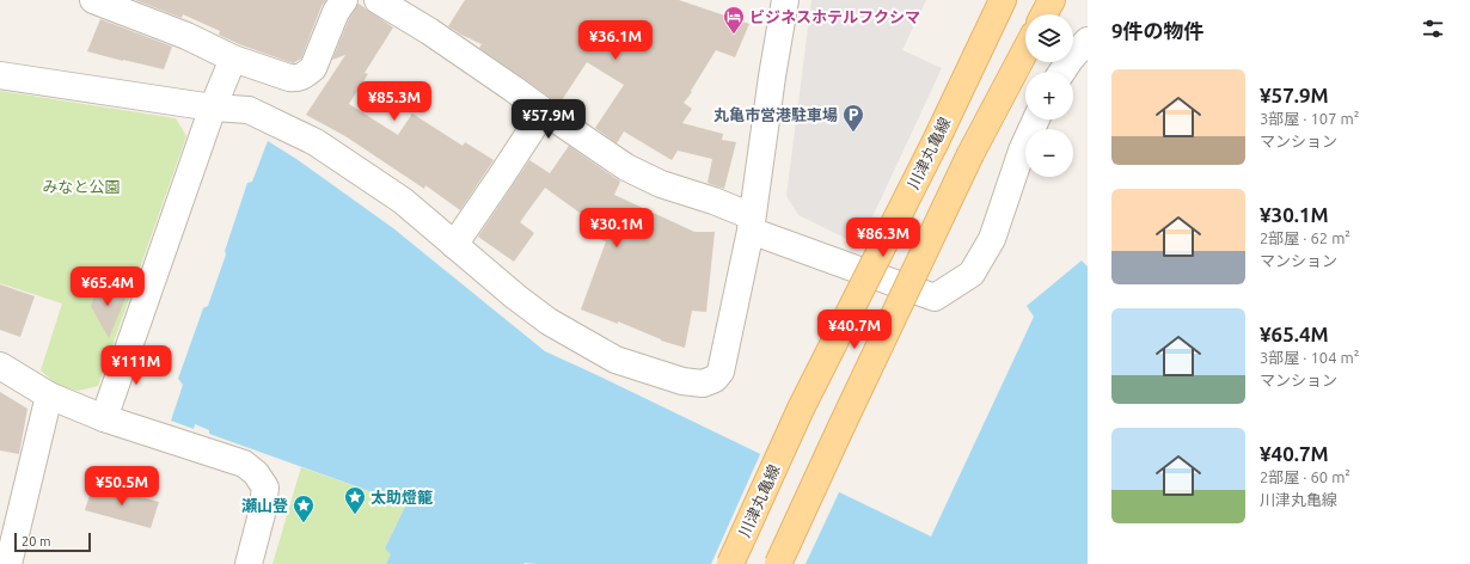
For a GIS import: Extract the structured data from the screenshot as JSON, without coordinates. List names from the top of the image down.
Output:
{
  "streets": {
    "main road": ["川津丸亀線"]
  },
  "parks": ["みなと公園"],
  "places": {
    "hotel": ["ビジネスホテルフクシマ"],
    "parking": ["丸亀市営港駐車場"],
    "place": ["太助燈籠", "瀬山登"]
  },
  "scale_bar": "20 m",
  "page": {
    "heading": "9件の物件",
    "map_buttons": ["+", "−"],
    "price": [
      "¥36.1M",
      "¥85.3M",
      "¥57.9M",
      "¥30.1M",
      "¥86.3M",
      "¥65.4M",
      "¥40.7M",
      "¥111M",
      "¥50.5M"
    ],
    "list": [
      {
        "name": "¥57.9M",
        "note": "3部屋 · 107 m² · マンション"
      },
      {
        "name": "¥30.1M",
        "note": "2部屋 · 62 m² · マンション"
      },
      {
        "name": "¥65.4M",
        "note": "3部屋 · 104 m² · マンション"
      },
      {
        "name": "¥40.7M",
        "note": "2部屋 · 60 m² · 川津丸亀線"
      }
    ],
    "scale": "20 m"
  }
}
